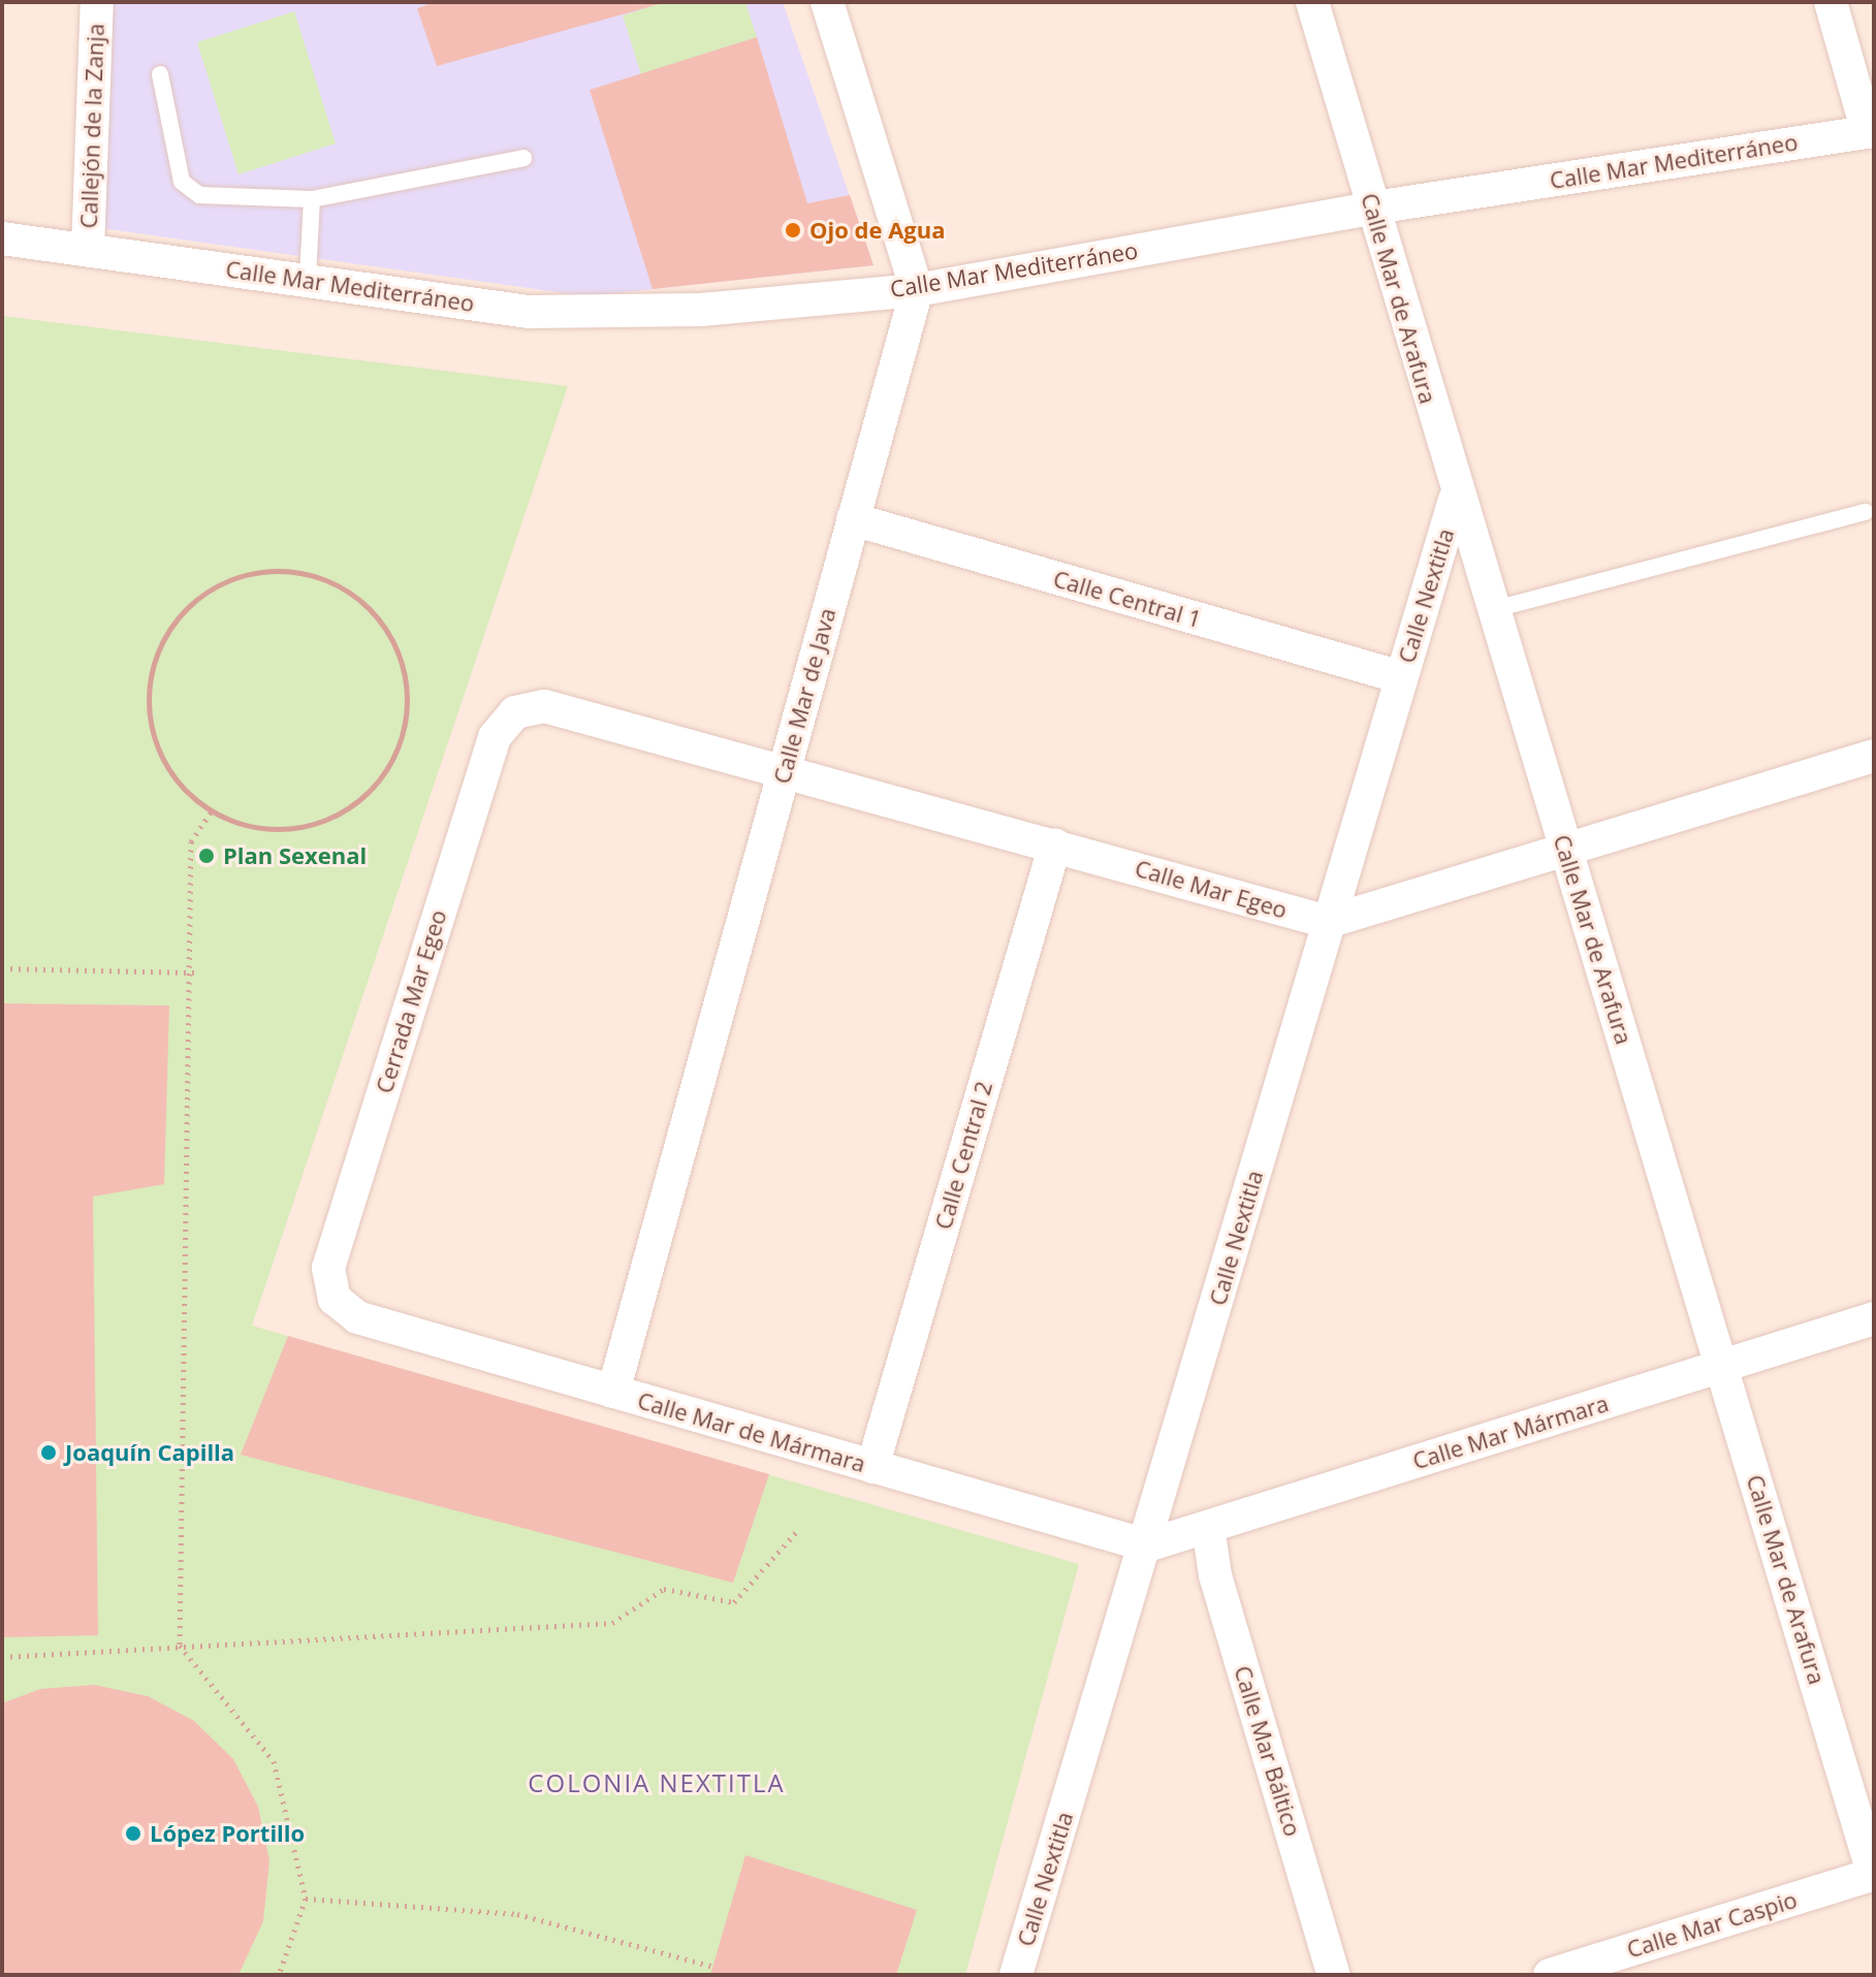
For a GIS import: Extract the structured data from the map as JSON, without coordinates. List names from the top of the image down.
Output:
{
  "streets": {
    "street": [
      "Callejón de la Zanja",
      "Calle Mar Mediterráneo",
      "Calle Mar de Arafura",
      "Calle Nextitla",
      "Calle Central 1",
      "Calle Mar de Java",
      "Calle Mar Egeo",
      "Cerrada Mar Egeo",
      "Calle Central 2",
      "Calle Mar de Mármara",
      "Calle Mar Mármara",
      "Calle Mar Báltico",
      "Calle Mar Caspio"
    ]
  },
  "crossings": [
    ["Callejón de la Zanja", "Calle Mar Mediterráneo"],
    ["Calle Mar Mediterráneo", "Calle Mar de Arafura"],
    ["Calle Mar Mediterráneo", "Calle Mar de Java"],
    ["Calle Mar de Arafura", "Calle Nextitla"],
    ["Calle Mar de Arafura", "Calle Mar Mármara"],
    ["Calle Mar de Arafura", "Calle Mar Caspio"],
    ["Calle Nextitla", "Calle Central 1"],
    ["Calle Nextitla", "Calle Mar Egeo"],
    ["Calle Nextitla", "Calle Mar de Mármara"],
    ["Calle Nextitla", "Calle Mar Mármara"],
    ["Calle Central 1", "Calle Mar de Java"],
    ["Calle Mar de Java", "Calle Mar Egeo"],
    ["Calle Mar de Java", "Calle Mar de Mármara"],
    ["Calle Mar Egeo", "Cerrada Mar Egeo"],
    ["Calle Mar Egeo", "Calle Central 2"],
    ["Cerrada Mar Egeo", "Calle Mar de Mármara"],
    ["Calle Central 2", "Calle Mar de Mármara"],
    ["Calle Mar de Mármara", "Calle Mar Mármara"],
    ["Calle Mar Mármara", "Calle Mar Báltico"]
  ],
  "districts": ["COLONIA NEXTITLA"],
  "places": [
    "Ojo de Agua",
    "Plan Sexenal",
    "Joaquín Capilla",
    "López Portillo"
  ]
}
